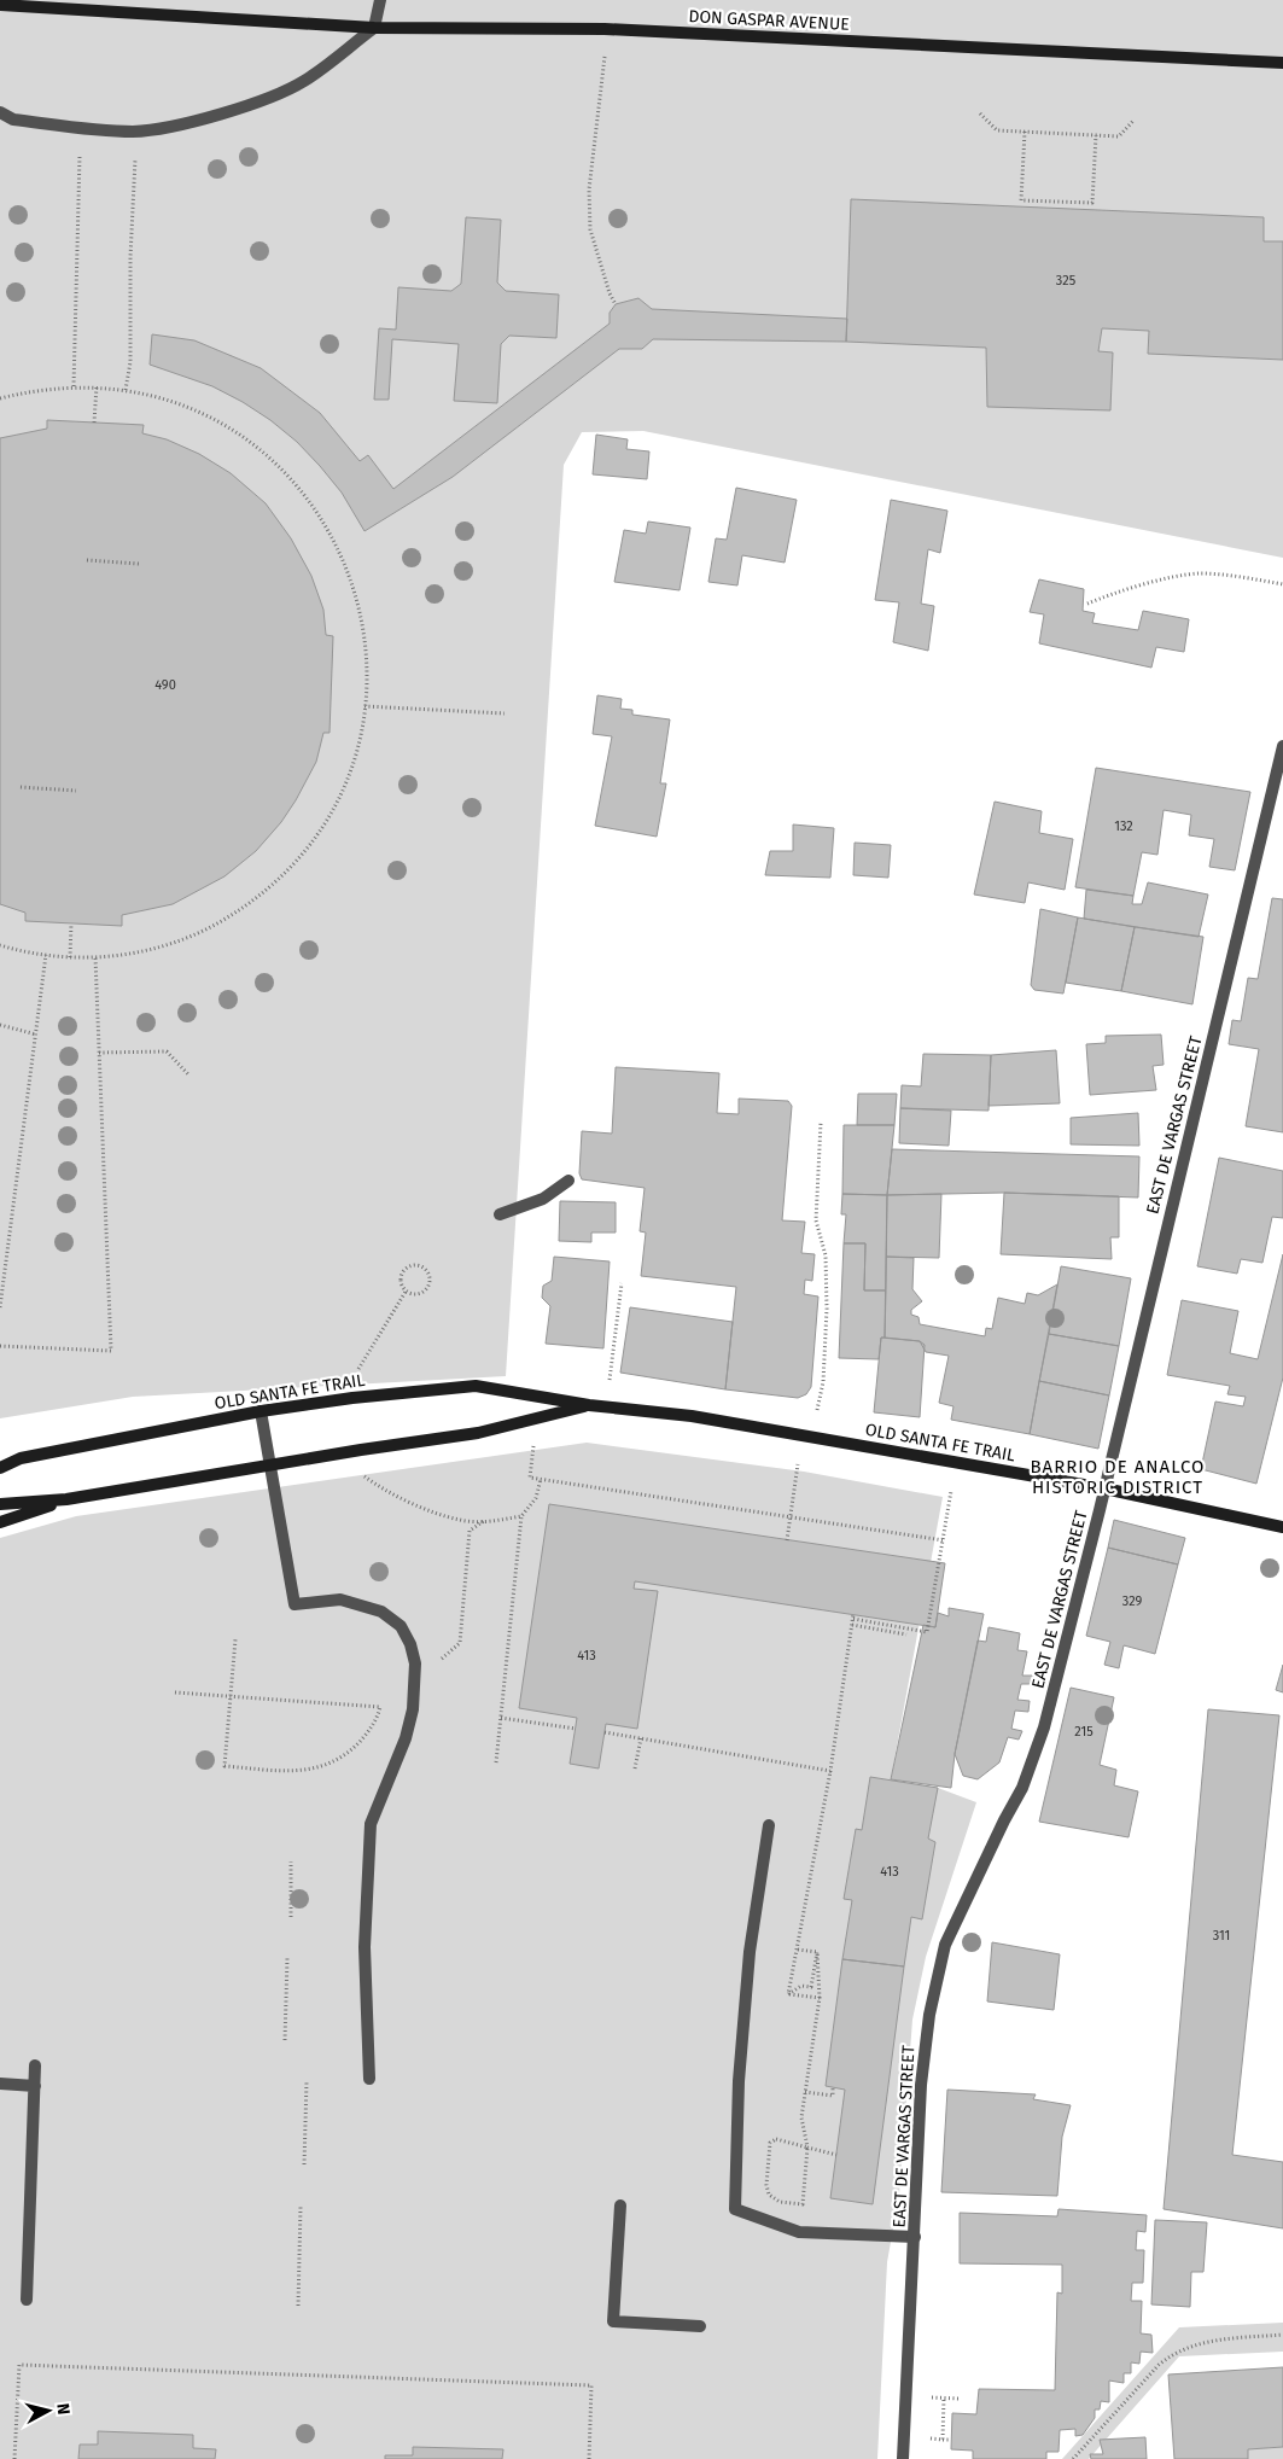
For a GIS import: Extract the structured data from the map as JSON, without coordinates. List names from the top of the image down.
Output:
{
  "streets": {
    "street": ["DON GASPAR AVENUE", "EAST DE VARGAS STREET", "OLD SANTA FE TRAIL"]
  },
  "crossings": [
    ["EAST DE VARGAS STREET", "OLD SANTA FE TRAIL"]
  ],
  "districts": ["BARRIO DE ANALCO HISTORIC DISTRICT"],
  "house_numbers": [
    "325",
    "490",
    "132",
    "329",
    "413",
    "215",
    "413",
    "311"
  ],
  "north": "right"
}
